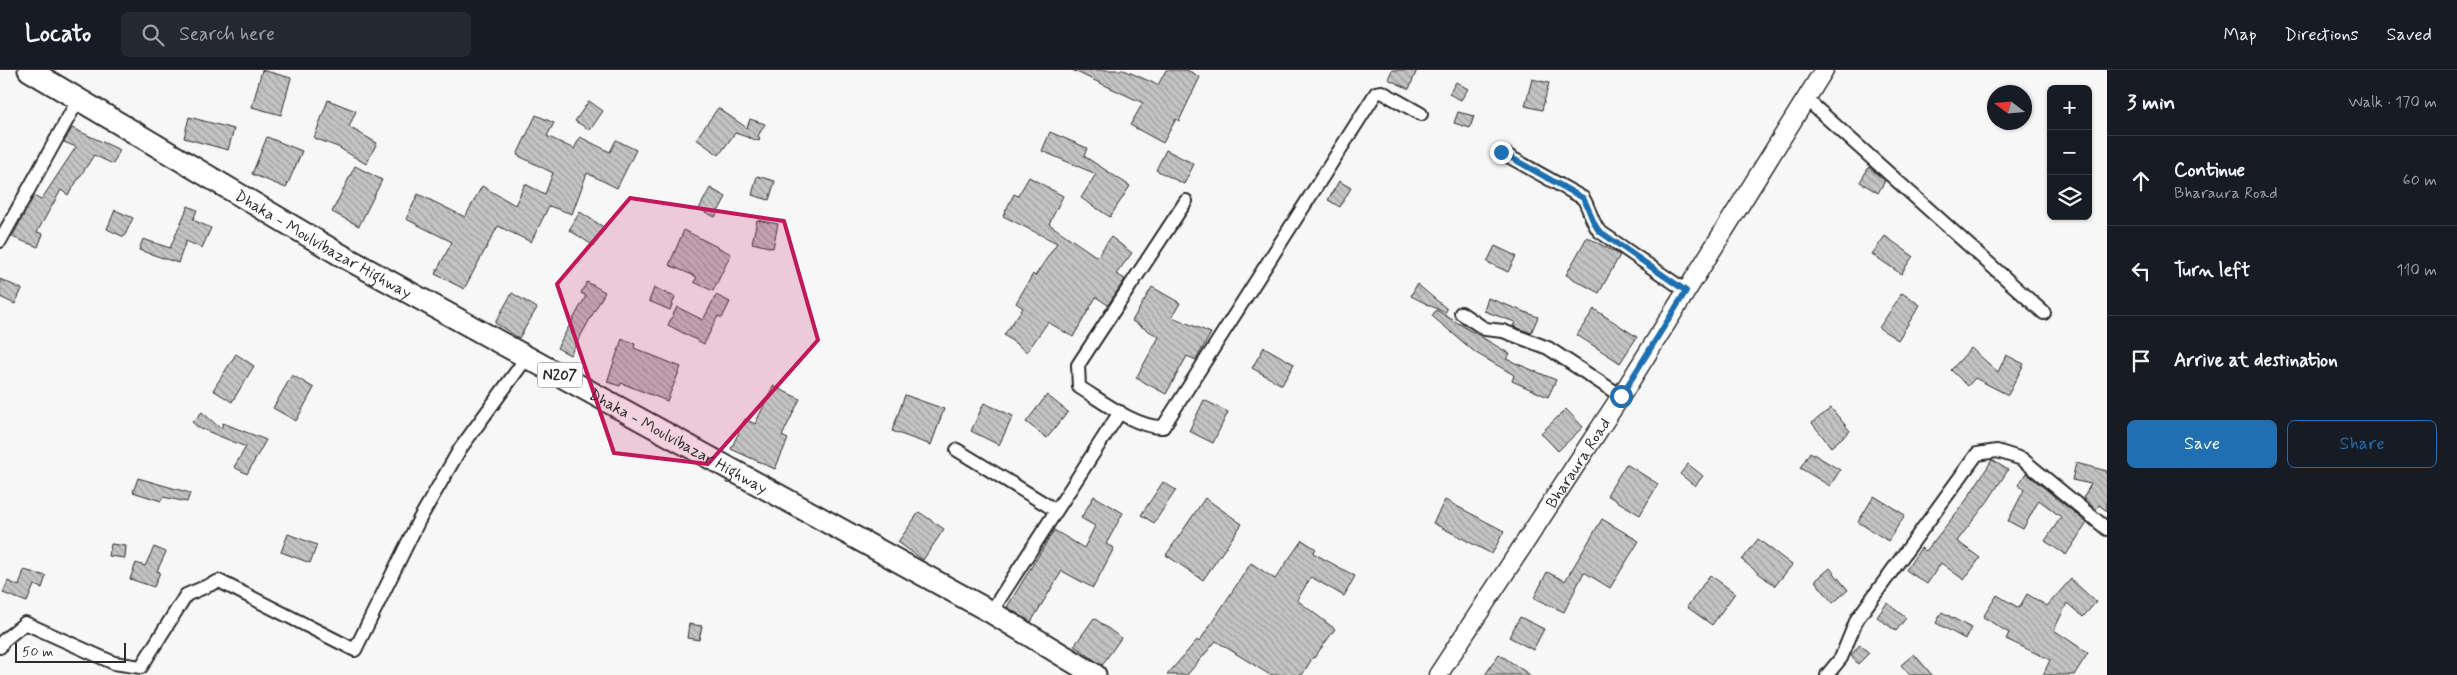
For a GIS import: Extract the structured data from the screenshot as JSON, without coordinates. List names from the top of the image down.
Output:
{
  "streets": {
    "highway": ["Dhaka - Moulvibazar Highway", "N207"],
    "main road": ["Bharaura Road"]
  },
  "scale_bar": "50 m",
  "north": "left",
  "page": {
    "header": "Locato",
    "search": "Search here",
    "nav": ["Map", "Directions", "Saved"],
    "heading": ["3 min", "Walk · 170 m"],
    "map_buttons": ["+", "−"],
    "list": [
      ["Continue", "Bharaura Road", "60 m"],
      ["Turn left", "110 m"],
      "Arrive at destination"
    ],
    "buttons": ["Save", "Share"],
    "scale": "50 m"
  }
}
